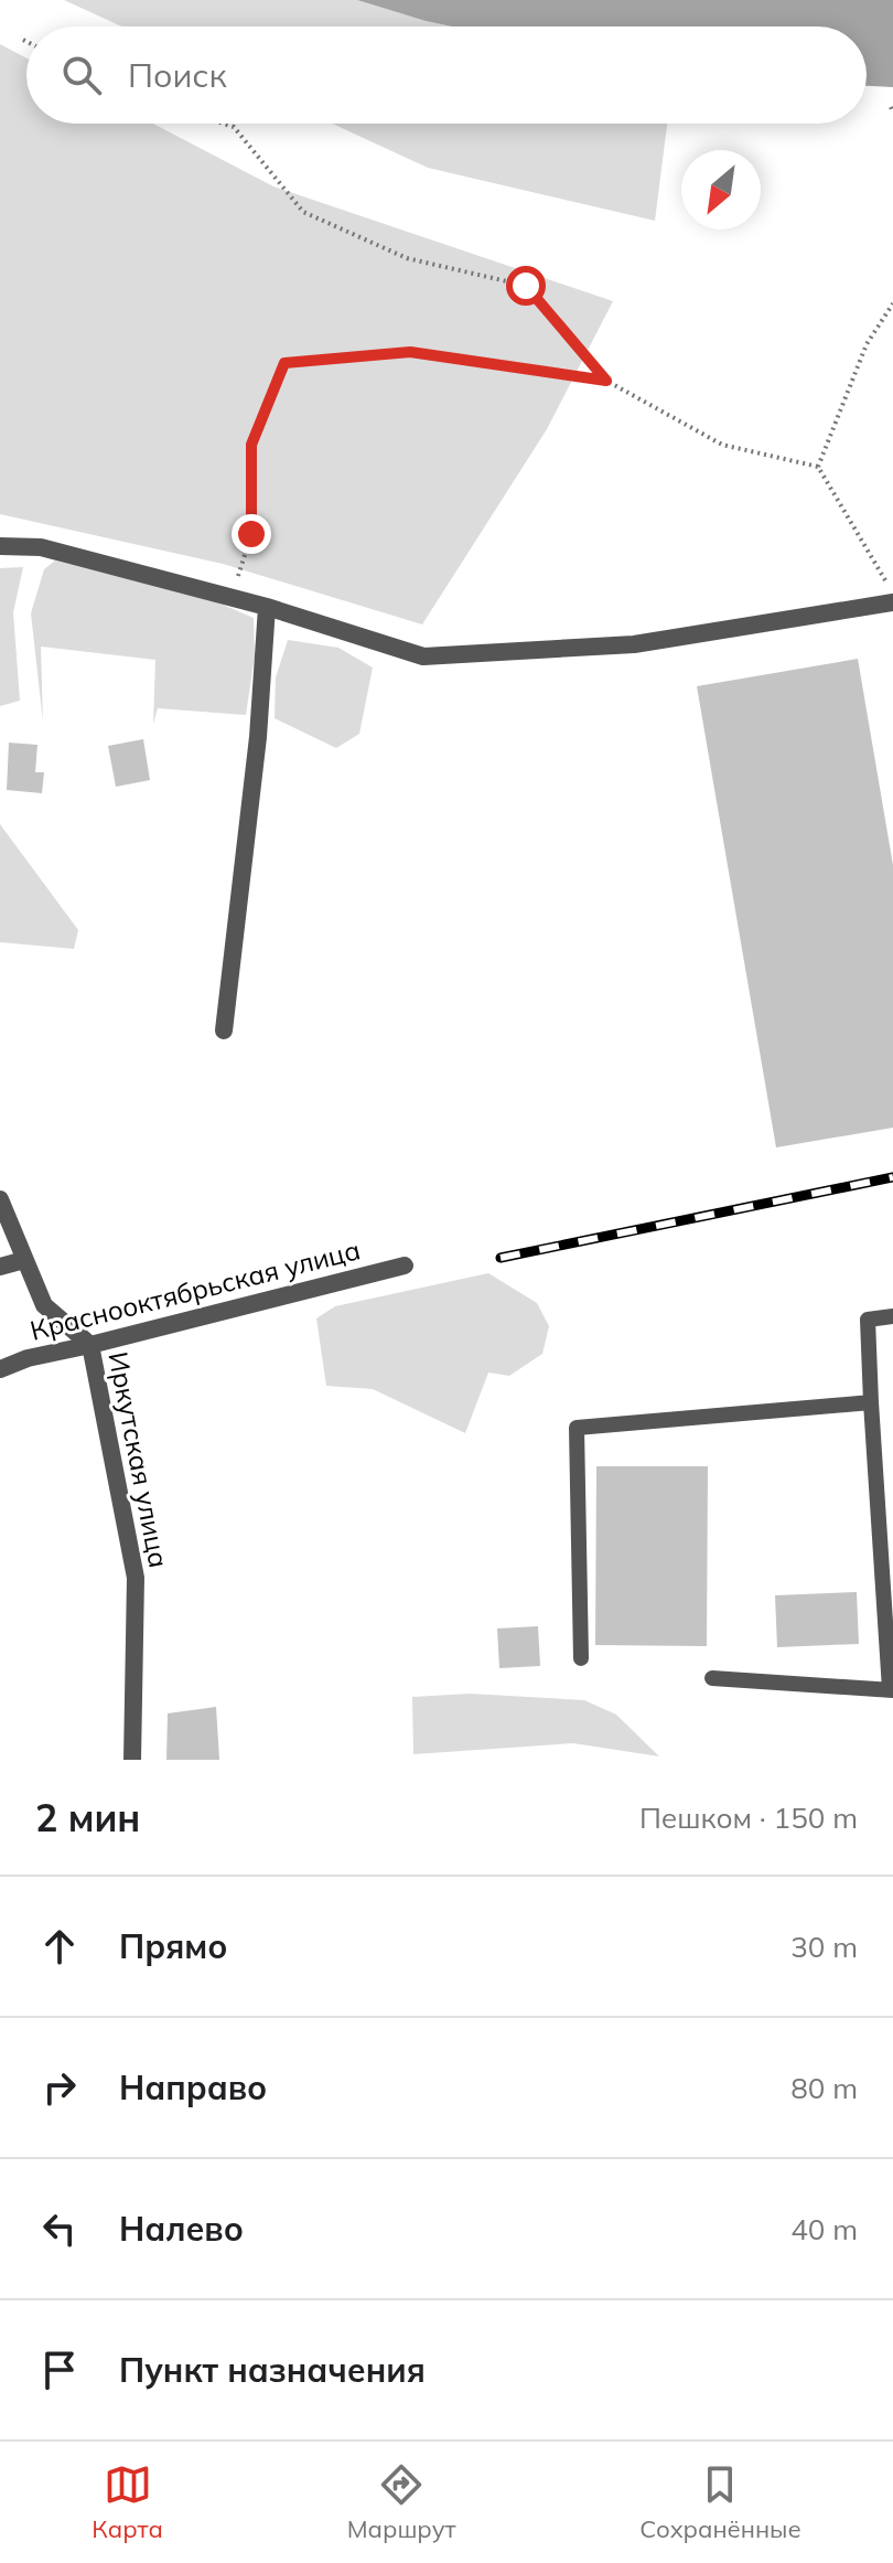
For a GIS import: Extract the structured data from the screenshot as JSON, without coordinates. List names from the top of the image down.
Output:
{
  "streets": {
    "street": ["Краснооктябрьская улица", "Иркутская улица"]
  },
  "crossings": [
    ["Краснооктябрьская улица", "Иркутская улица"]
  ],
  "north": "bottom left",
  "page": {
    "search": "Поиск",
    "heading": ["2 мин", "Пешком · 150 m"],
    "list": [
      ["Прямо", "30 m"],
      ["Направо", "80 m"],
      ["Налево", "40 m"],
      "Пункт назначения"
    ],
    "nav": ["Карта", "Маршрут", "Сохранённые"]
  }
}
